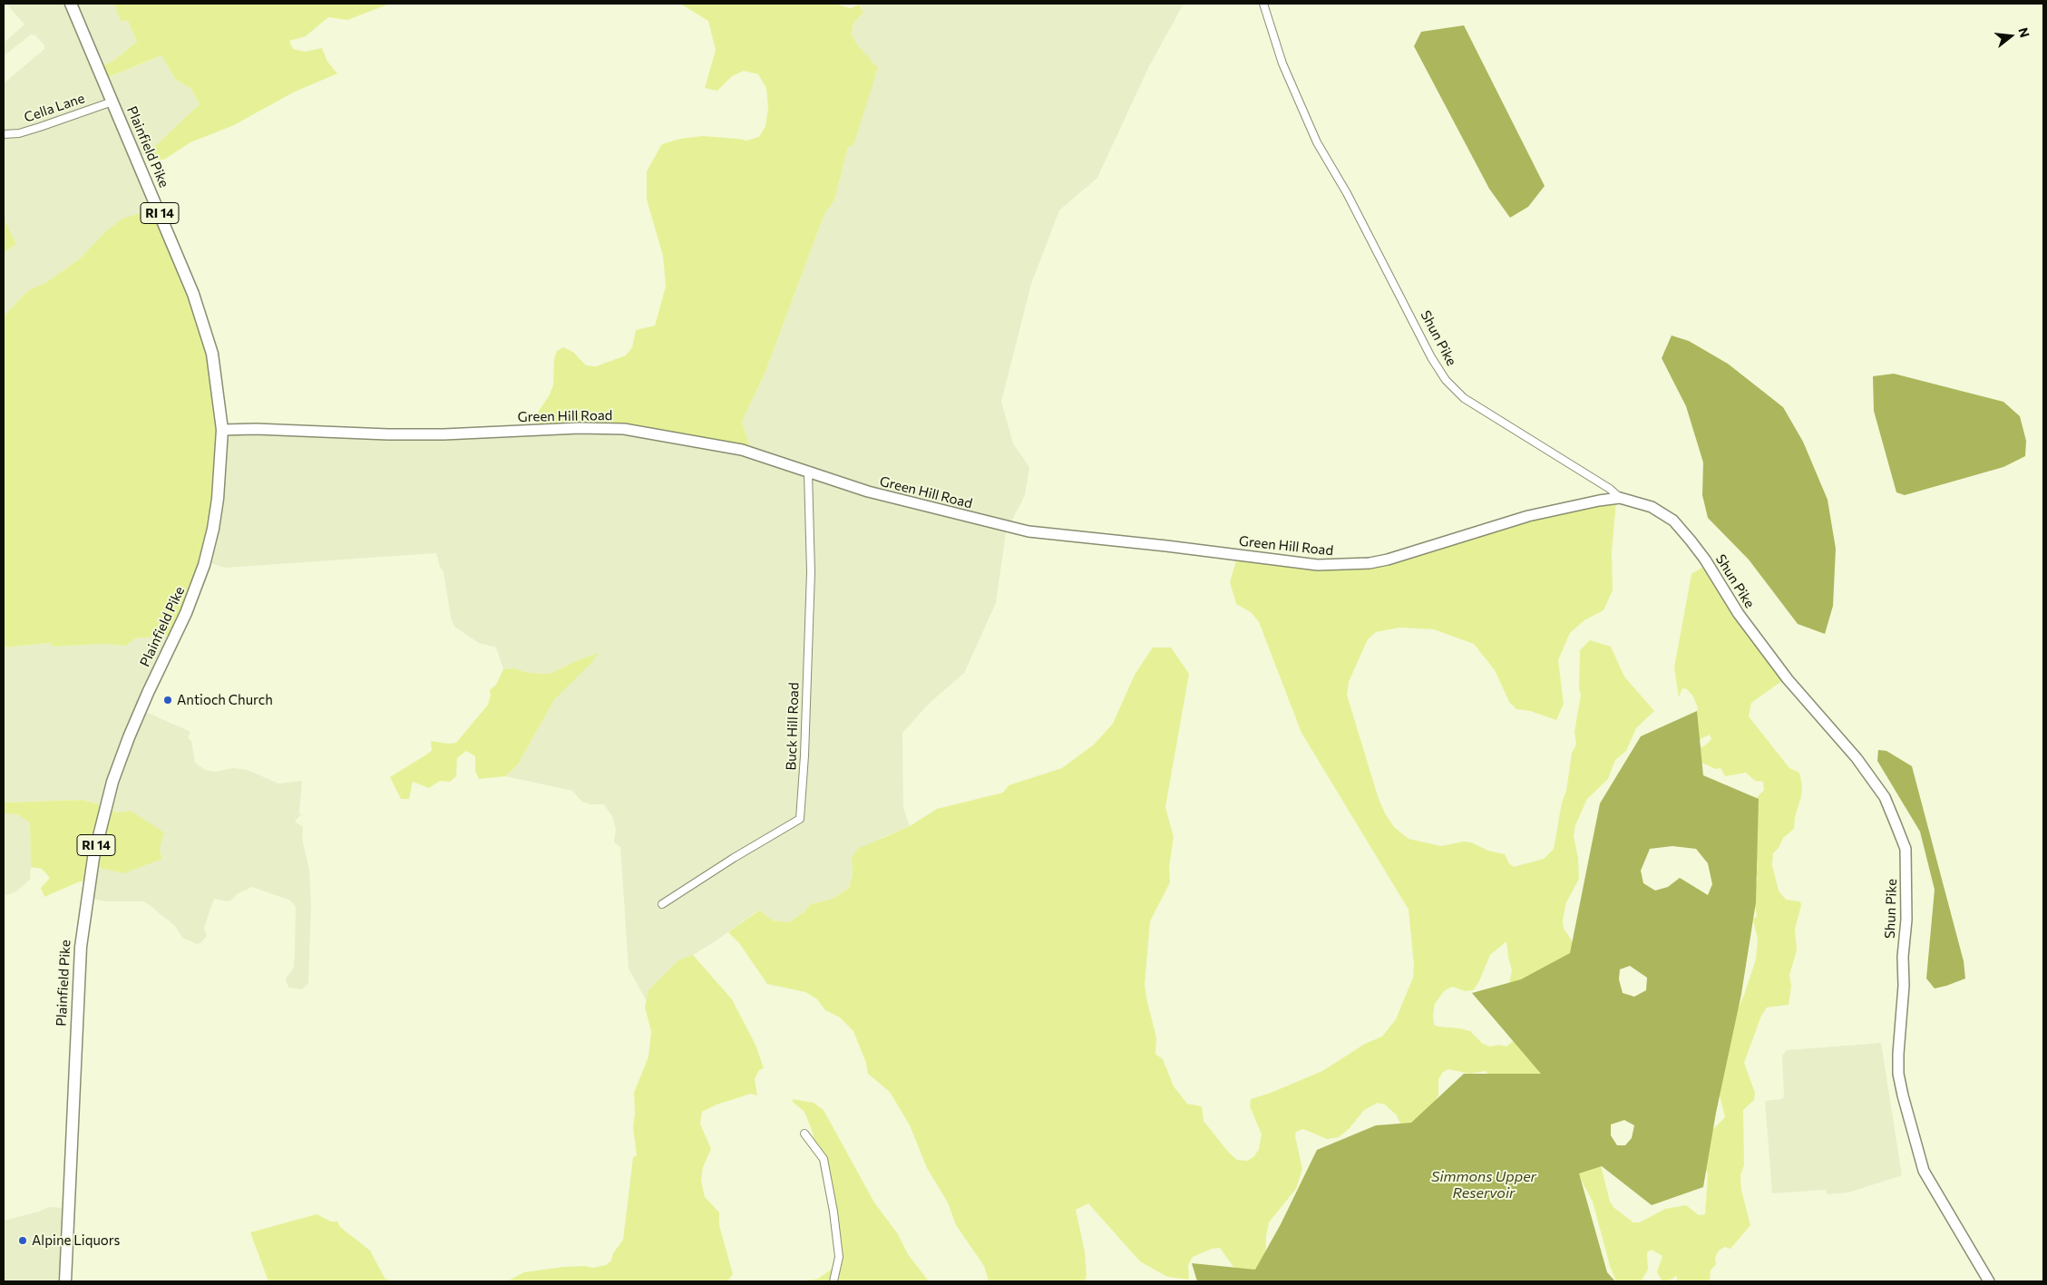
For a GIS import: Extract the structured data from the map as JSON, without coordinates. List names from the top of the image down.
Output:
{
  "streets": {
    "main road": [
      "Plainfield Pike",
      "RI 14",
      "Shun Pike",
      "Green Hill Road"
    ],
    "street": ["Cella Lane", "Buck Hill Road"]
  },
  "crossings": [
    ["Cella Lane", "Plainfield Pike"],
    ["Plainfield Pike", "Green Hill Road"],
    ["Shun Pike", "Green Hill Road"],
    ["Green Hill Road", "Buck Hill Road"]
  ],
  "water": ["Simmons Upper Reservoir"],
  "places": ["Antioch Church", "Alpine Liquors"],
  "north": "right"
}
